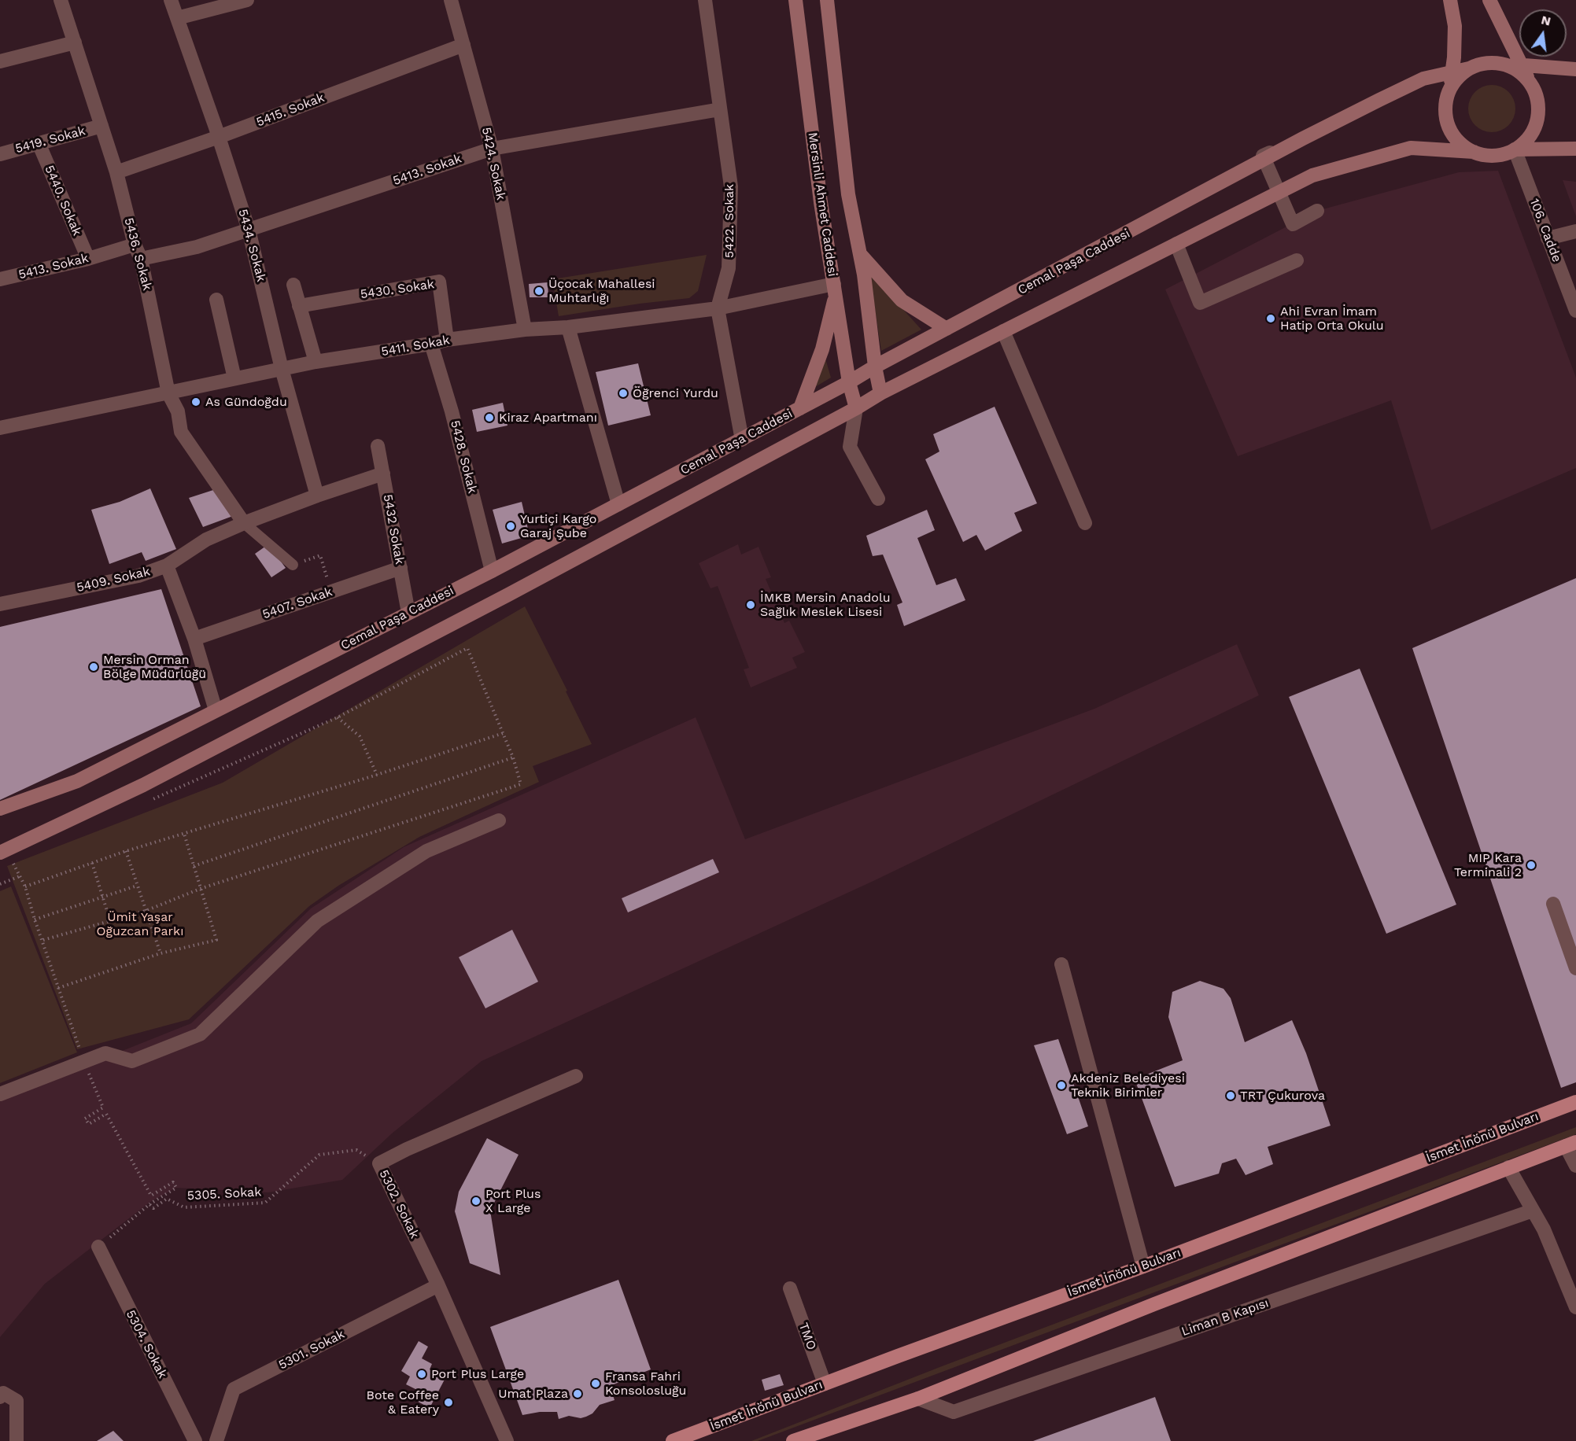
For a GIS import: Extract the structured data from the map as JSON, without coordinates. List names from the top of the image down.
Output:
{
  "streets": {
    "main road": ["Mersinli Ahmet Caddesi", "Cemal Paşa Caddesi", "İsmet İnönü Bulvarı"],
    "street": [
      "5415. Sokak",
      "5419. Sokak",
      "5424. Sokak",
      "5413. Sokak",
      "5440. Sokak",
      "5422. Sokak",
      "106. Cadde",
      "5434. Sokak",
      "5436. Sokak",
      "5430. Sokak",
      "5411. Sokak",
      "5428. Sokak",
      "5432 Sokak",
      "5409. Sokak",
      "5407. Sokak",
      "5302. Sokak",
      "Liman B Kapısı",
      "TMO",
      "5304. Sokak",
      "5301. Sokak"
    ],
    "path": ["5305. Sokak"]
  },
  "crossings": [
    ["5415. Sokak", "5424. Sokak"],
    ["5415. Sokak", "5434. Sokak"],
    ["5415. Sokak", "5436. Sokak"],
    ["5419. Sokak", "5440. Sokak"],
    ["5419. Sokak", "5436. Sokak"],
    ["5424. Sokak", "5413. Sokak"],
    ["5424. Sokak", "5411. Sokak"],
    ["5413. Sokak", "5440. Sokak"],
    ["5413. Sokak", "5422. Sokak"],
    ["5413. Sokak", "5434. Sokak"],
    ["5413. Sokak", "5436. Sokak"],
    ["Mersinli Ahmet Caddesi", "Cemal Paşa Caddesi"],
    ["Mersinli Ahmet Caddesi", "5411. Sokak"],
    ["5422. Sokak", "Cemal Paşa Caddesi"],
    ["5422. Sokak", "5411. Sokak"],
    ["106. Cadde", "Cemal Paşa Caddesi"],
    ["5434. Sokak", "5411. Sokak"],
    ["5434. Sokak", "5409. Sokak"],
    ["5436. Sokak", "5411. Sokak"],
    ["5436. Sokak", "5409. Sokak"],
    ["Cemal Paşa Caddesi", "5428. Sokak"],
    ["Cemal Paşa Caddesi", "5432 Sokak"],
    ["5430. Sokak", "5411. Sokak"],
    ["5411. Sokak", "5428. Sokak"],
    ["5432 Sokak", "5409. Sokak"],
    ["5432 Sokak", "5407. Sokak"],
    ["İsmet İnönü Bulvarı", "TMO"],
    ["5305. Sokak", "5302. Sokak"],
    ["5305. Sokak", "5304. Sokak"],
    ["5302. Sokak", "5301. Sokak"]
  ],
  "parks": ["Ümit Yaşar Oğuzcan Parkı"],
  "places": [
    "Üçocak Mahallesi Muhtarlığı",
    "Ahi Evran İmam Hatip Orta Okulu",
    "Öğrenci Yurdu",
    "As Gündoğdu",
    "Kiraz Apartmanı",
    "Yurtiçi Kargo Garaj Şube",
    "İMKB Mersin Anadolu Sağlık Meslek Lisesi",
    "Mersin Orman Bölge Müdürlüğü",
    "MIP Kara Terminali 2",
    "Akdeniz Belediyesi Teknik Birimler",
    "TRT Çukurova",
    "Port Plus X Large",
    "Port Plus Large",
    "Fransa Fahri Konsolosluğu",
    "Umat Plaza",
    "Bote Coffee & Eatery"
  ],
  "north": "top"
}
